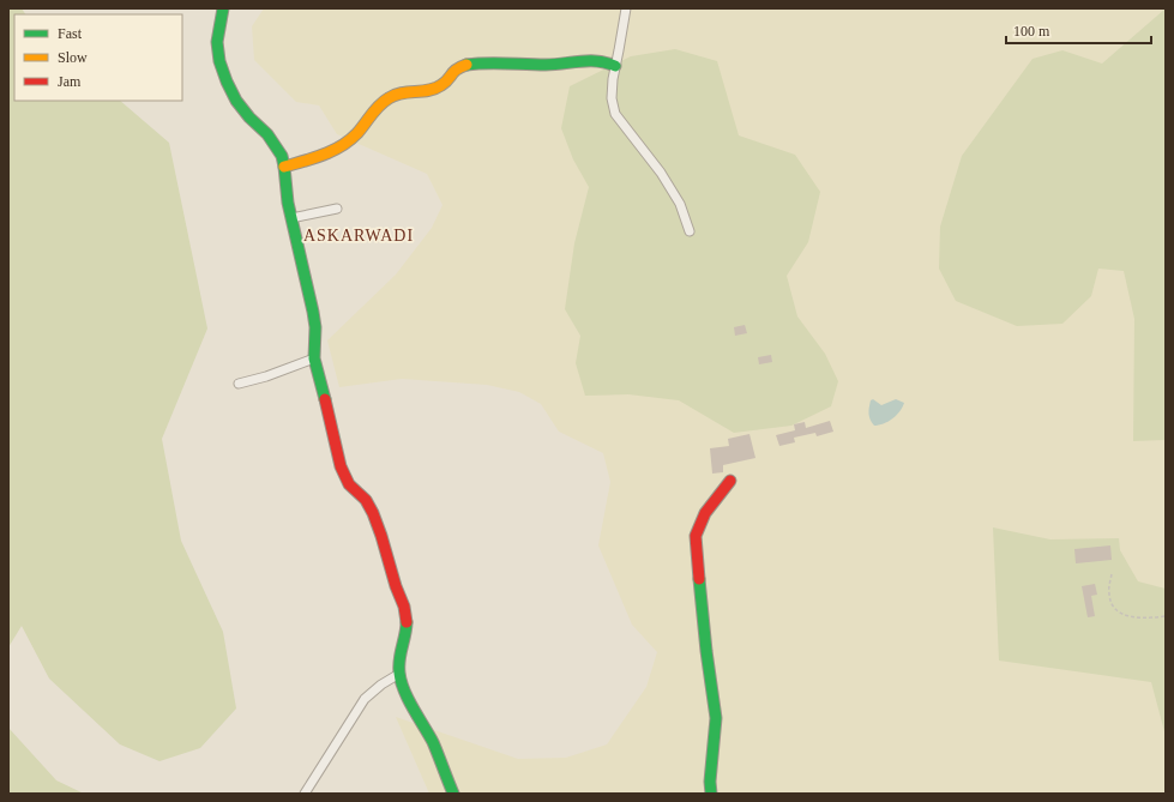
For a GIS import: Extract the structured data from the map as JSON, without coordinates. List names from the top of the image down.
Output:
{
  "districts": ["ASKARWADI"],
  "legend": ["Fast", "Slow", "Jam"],
  "scale_bar": "100 m"
}
